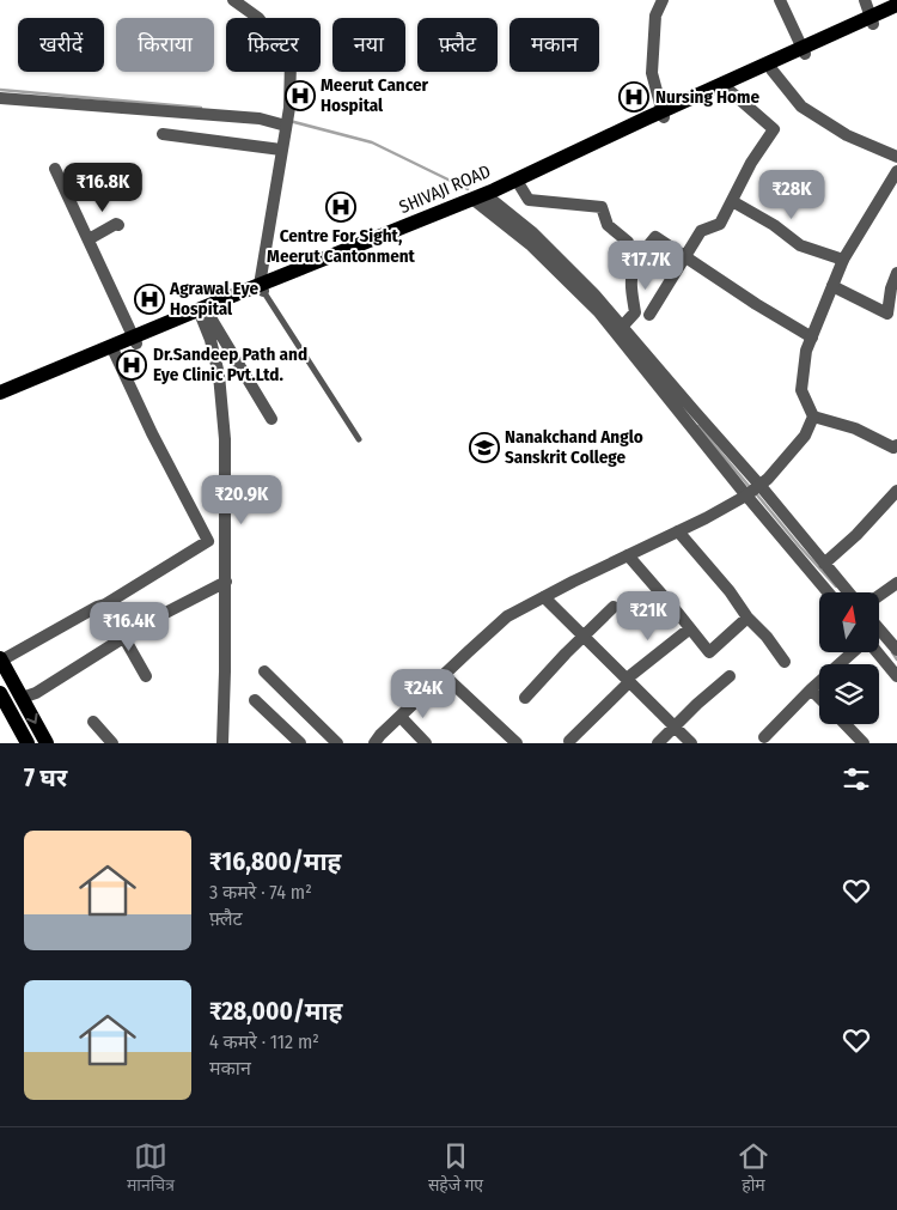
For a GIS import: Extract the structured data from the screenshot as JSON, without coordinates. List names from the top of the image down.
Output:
{
  "streets": {
    "main road": ["SHIVAJI ROAD"]
  },
  "places": {
    "hospital": [
      "Meerut Cancer Hospital",
      "Nursing Home",
      "Centre For Sight, Meerut Cantonment",
      "Agrawal Eye Hospital",
      "Dr.Sandeep Path and Eye Clinic Pvt.Ltd."
    ],
    "school or university": ["Nanakchand Anglo Sanskrit College"]
  },
  "north": "top",
  "page": {
    "chip": [
      "खरीदें",
      "किराया",
      "फ़िल्टर",
      "नया",
      "फ़्लैट",
      "मकान"
    ],
    "price": [
      "₹16.8K",
      "₹28K",
      "₹17.7K",
      "₹20.9K",
      "₹21K",
      "₹16.4K",
      "₹24K"
    ],
    "heading": "7 घर",
    "list": [
      {
        "name": "₹16,800/माह",
        "note": "3 कमरे · 74 m² · फ़्लैट"
      },
      {
        "name": "₹28,000/माह",
        "note": "4 कमरे · 112 m² · मकान"
      }
    ],
    "tabs": ["मानचित्र", "सहेजे गए", "होम"]
  }
}
